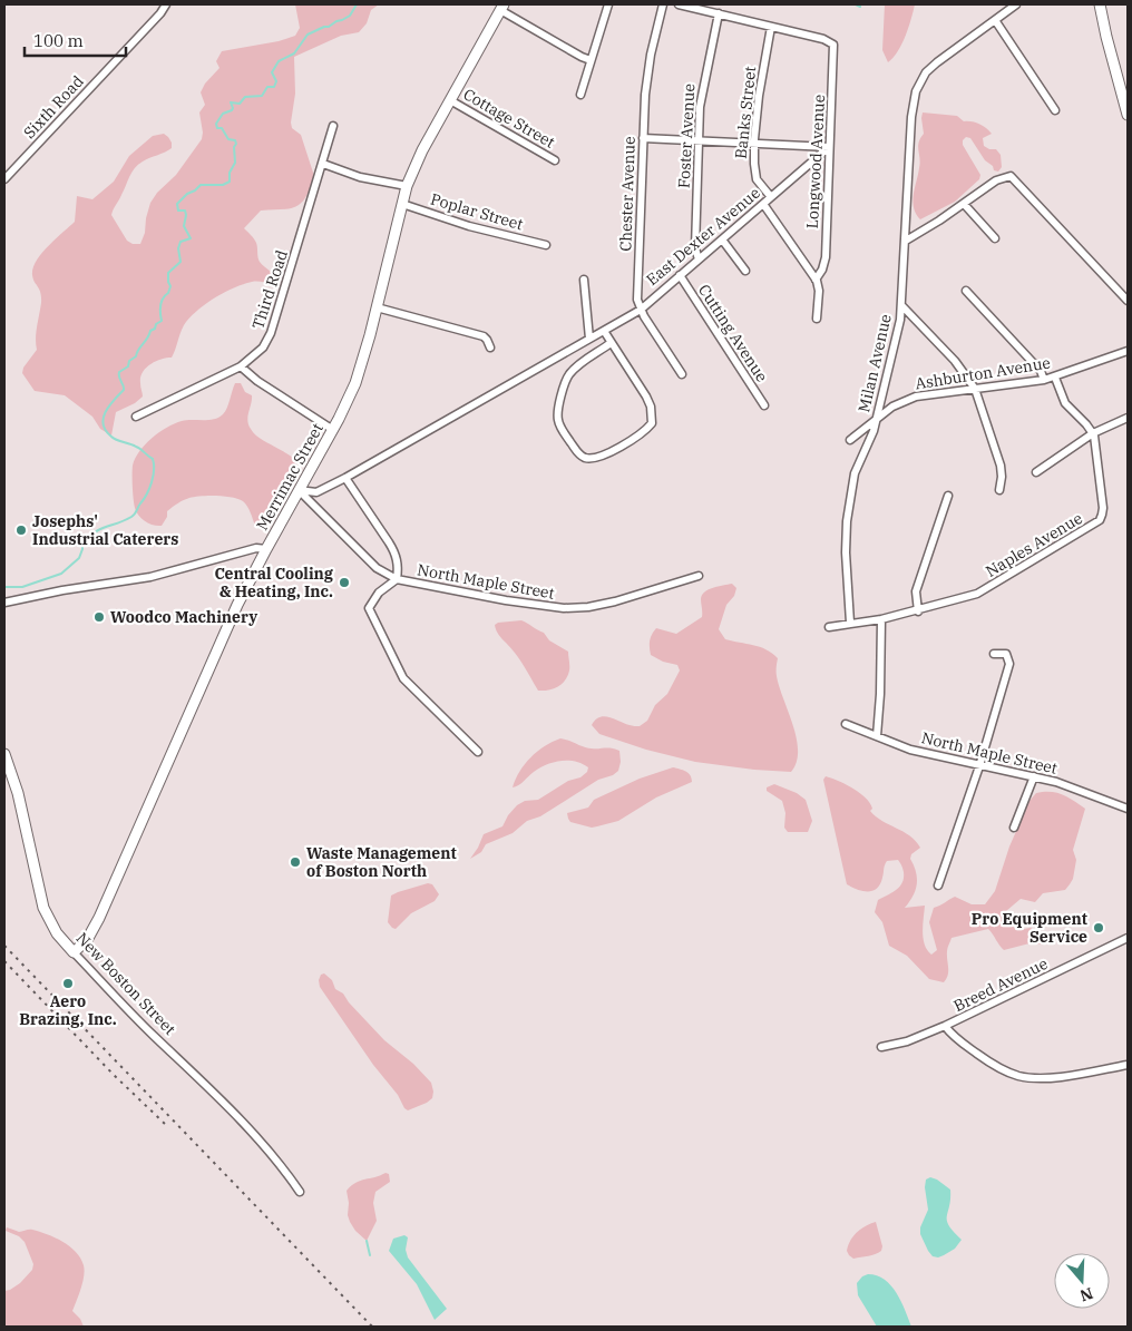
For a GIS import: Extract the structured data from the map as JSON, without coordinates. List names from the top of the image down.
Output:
{
  "streets": {
    "main road": ["Merrimac Street", "New Boston Street"],
    "street": [
      "Sixth Road",
      "Banks Street",
      "Cottage Street",
      "Foster Avenue",
      "Longwood Avenue",
      "Chester Avenue",
      "Poplar Street",
      "East Dexter Avenue",
      "Third Road",
      "Cutting Avenue",
      "Milan Avenue",
      "Ashburton Avenue",
      "Naples Avenue",
      "North Maple Street",
      "Breed Avenue"
    ]
  },
  "crossings": [
    ["Banks Street", "Longwood Avenue"],
    ["Banks Street", "East Dexter Avenue"],
    ["Cottage Street", "Merrimac Street"],
    ["Foster Avenue", "East Dexter Avenue"],
    ["Longwood Avenue", "East Dexter Avenue"],
    ["Chester Avenue", "East Dexter Avenue"],
    ["Poplar Street", "Merrimac Street"],
    ["East Dexter Avenue", "Cutting Avenue"],
    ["Milan Avenue", "Ashburton Avenue"],
    ["Milan Avenue", "Naples Avenue"],
    ["Merrimac Street", "North Maple Street"],
    ["Merrimac Street", "New Boston Street"]
  ],
  "places": [
    "Josephs' Industrial Caterers",
    "Central Cooling & Heating, Inc.",
    "Woodco Machinery",
    "Waste Management of Boston North",
    "Pro Equipment Service",
    "Aero Brazing, Inc."
  ],
  "scale_bar": "100 m",
  "north": "bottom"
}
